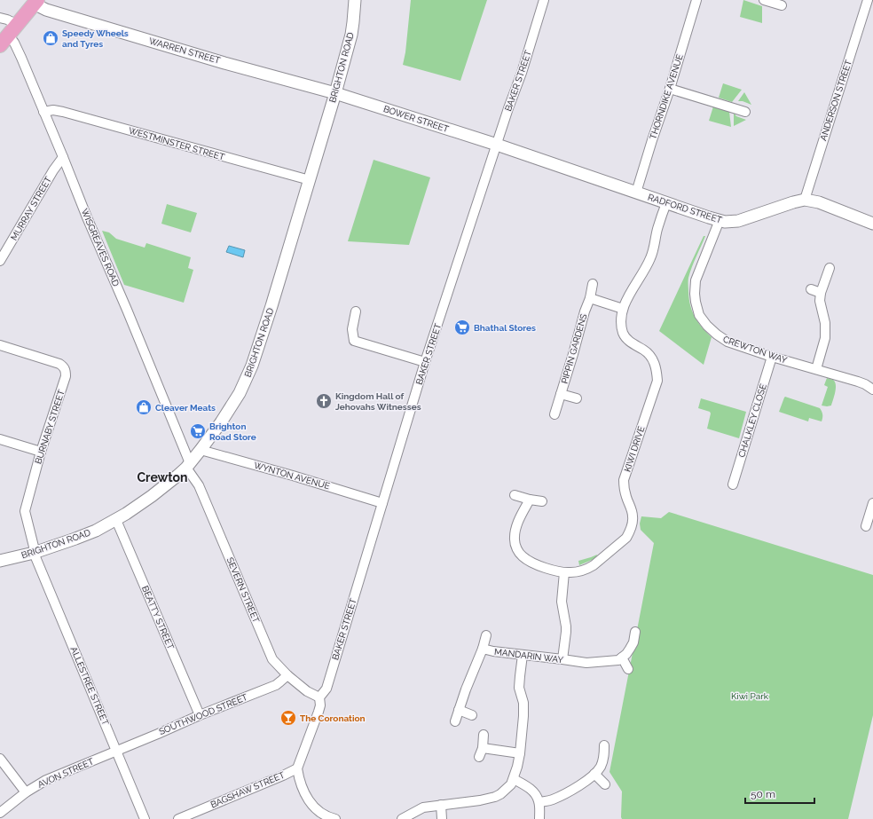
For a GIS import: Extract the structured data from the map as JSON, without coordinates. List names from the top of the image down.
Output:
{
  "streets": {
    "street": [
      "WARREN STREET",
      "BRIGHTON ROAD",
      "BAKER STREET",
      "THORNDIKE AVENUE",
      "ANDERSON STREET",
      "BOWER STREET",
      "WESTMINSTER STREET",
      "MURRAY STREET",
      "RADFORD STREET",
      "WISGREAVES ROAD",
      "PIPPIN GARDENS",
      "CREWTON WAY",
      "CHALKLEY CLOSE",
      "BURNABY STREET",
      "KIWI DRIVE",
      "WYNTON AVENUE",
      "SEVERN STREET",
      "BEATTY STREET",
      "MANDARIN WAY",
      "ALLESTREE STREET",
      "SOUTHWOOD STREET",
      "AVON STREET",
      "BAGSHAW STREET"
    ]
  },
  "crossings": [
    ["WARREN STREET", "BRIGHTON ROAD"],
    ["WARREN STREET", "BOWER STREET"],
    ["BRIGHTON ROAD", "BOWER STREET"],
    ["BRIGHTON ROAD", "WESTMINSTER STREET"],
    ["BRIGHTON ROAD", "WISGREAVES ROAD"],
    ["BRIGHTON ROAD", "BURNABY STREET"],
    ["BRIGHTON ROAD", "WYNTON AVENUE"],
    ["BRIGHTON ROAD", "SEVERN STREET"],
    ["BRIGHTON ROAD", "BEATTY STREET"],
    ["BRIGHTON ROAD", "ALLESTREE STREET"],
    ["BAKER STREET", "BOWER STREET"],
    ["BAKER STREET", "RADFORD STREET"],
    ["BAKER STREET", "WYNTON AVENUE"],
    ["BAKER STREET", "SEVERN STREET"],
    ["BAKER STREET", "BAGSHAW STREET"],
    ["THORNDIKE AVENUE", "RADFORD STREET"],
    ["ANDERSON STREET", "RADFORD STREET"],
    ["BOWER STREET", "RADFORD STREET"],
    ["WESTMINSTER STREET", "WISGREAVES ROAD"],
    ["MURRAY STREET", "WISGREAVES ROAD"],
    ["RADFORD STREET", "CREWTON WAY"],
    ["RADFORD STREET", "KIWI DRIVE"],
    ["WISGREAVES ROAD", "SEVERN STREET"],
    ["CREWTON WAY", "CHALKLEY CLOSE"],
    ["BURNABY STREET", "ALLESTREE STREET"],
    ["SEVERN STREET", "SOUTHWOOD STREET"],
    ["BEATTY STREET", "SOUTHWOOD STREET"],
    ["ALLESTREE STREET", "SOUTHWOOD STREET"],
    ["ALLESTREE STREET", "AVON STREET"],
    ["SOUTHWOOD STREET", "AVON STREET"]
  ],
  "districts": ["Crewton"],
  "parks": ["Kiwi Park"],
  "places": {
    "shop": ["Speedy Wheels and Tyres", "Cleaver Meats"],
    "supermarket": ["Bhathal Stores", "Brighton Road Store"],
    "church": ["Kingdom Hall of Jehovahs Witnesses"],
    "bar": ["The Coronation"]
  },
  "scale_bar": "50 m"
}
